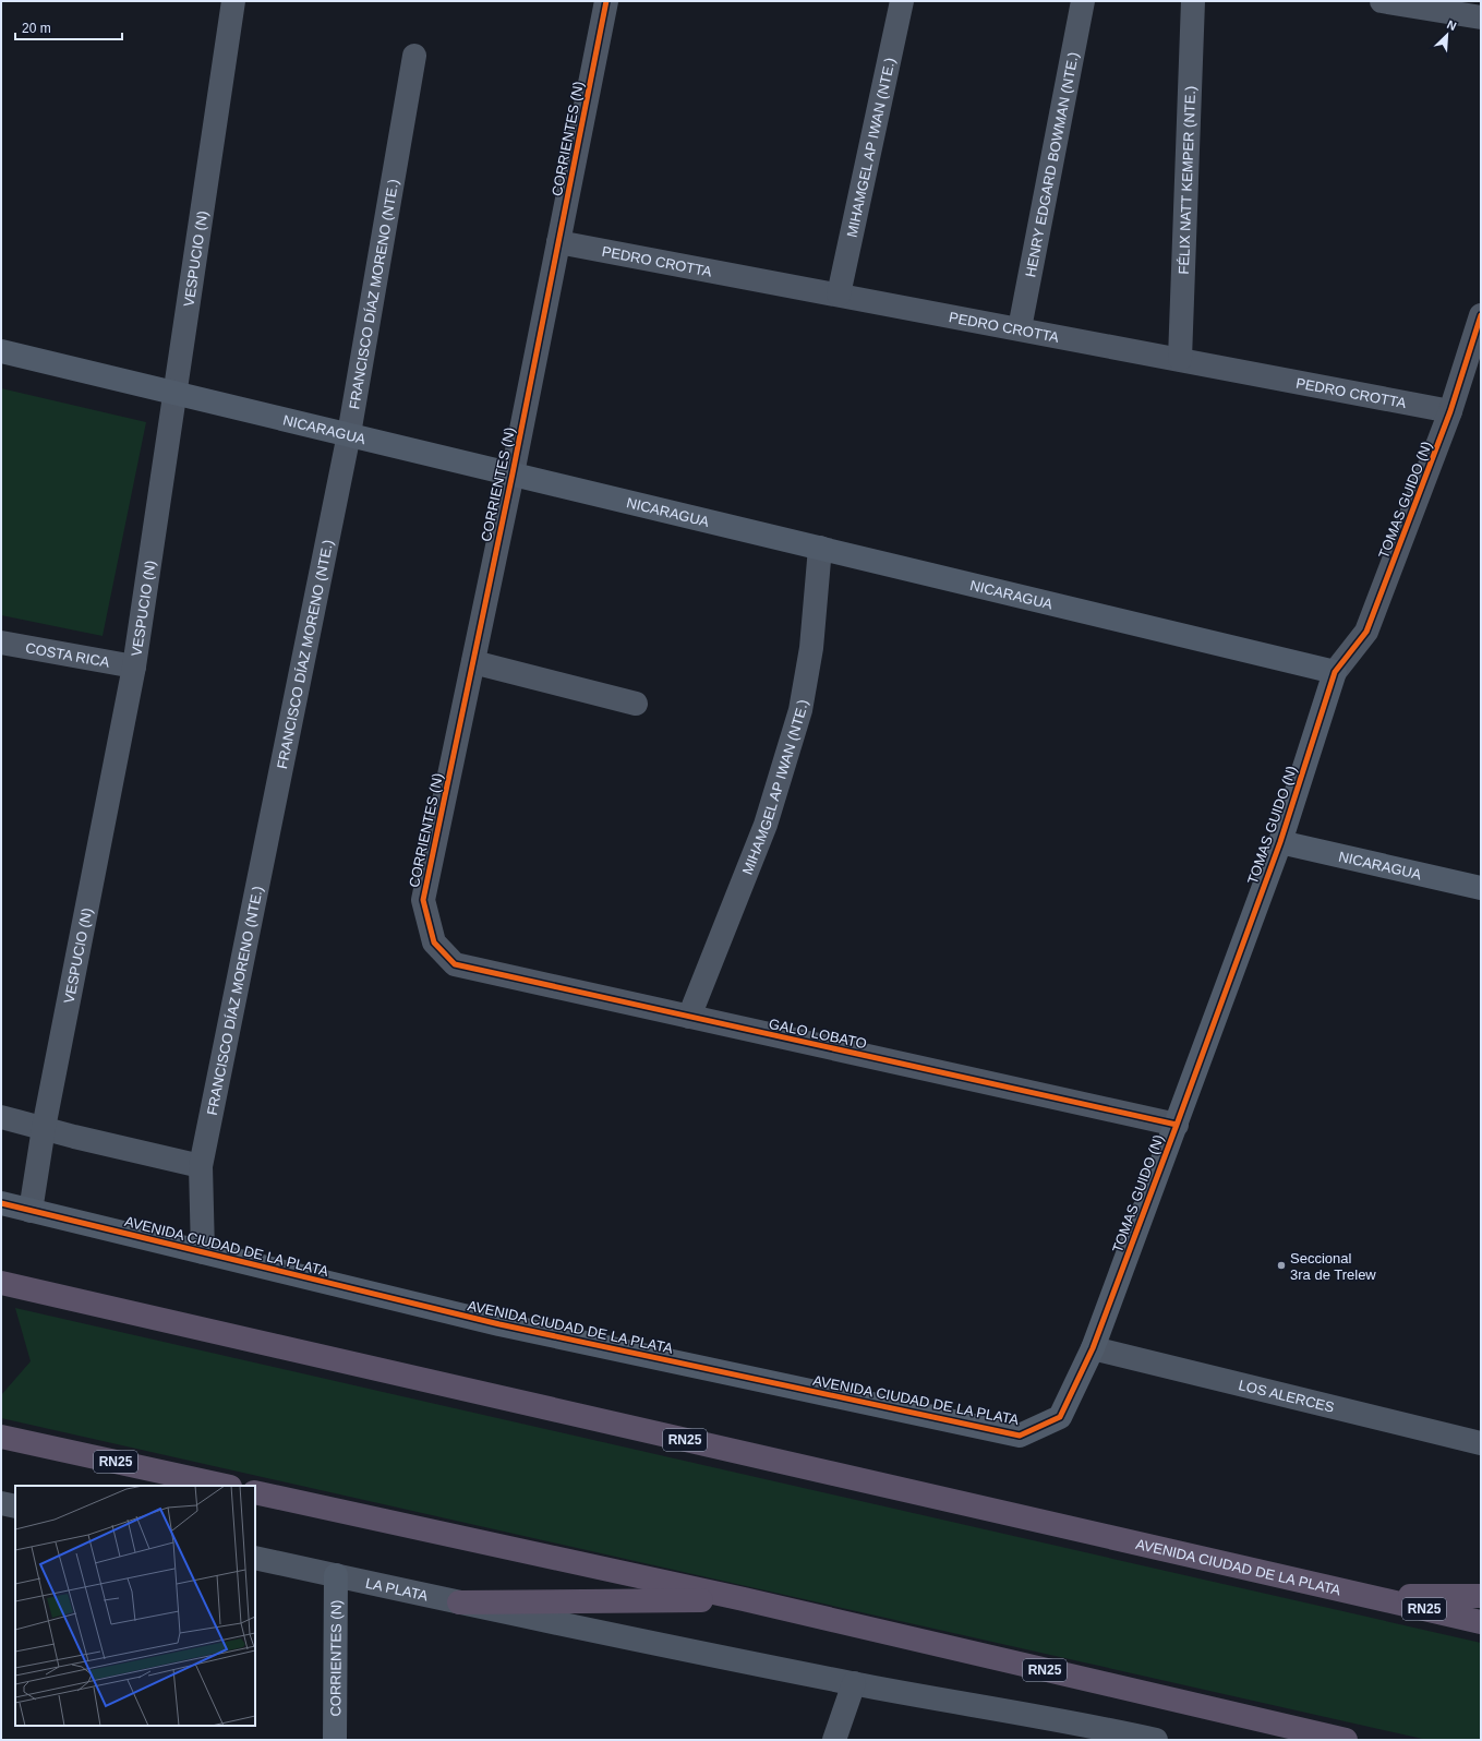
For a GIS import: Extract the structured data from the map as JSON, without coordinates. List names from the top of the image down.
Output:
{
  "streets": {
    "highway": ["AVENIDA CIUDAD DE LA PLATA", "RN25"],
    "street": [
      "CORRIENTES (N)",
      "MIHAMGEL AP IWAN (NTE.)",
      "HENRY EDGARD BOWMAN (NTE.)",
      "FÉLIX NATT KEMPER (NTE.)",
      "VESPUCIO (N)",
      "PEDRO CROTTA",
      "FRANCISCO DÍAZ MORENO (NTE.)",
      "NICARAGUA",
      "TOMAS GUIDO (N)",
      "COSTA RICA",
      "GALO LOBATO",
      "LOS ALERCES",
      "LA PLATA"
    ]
  },
  "crossings": [
    ["CORRIENTES (N)", "PEDRO CROTTA"],
    ["CORRIENTES (N)", "NICARAGUA"],
    ["CORRIENTES (N)", "GALO LOBATO"],
    ["CORRIENTES (N)", "LA PLATA"],
    ["MIHAMGEL AP IWAN (NTE.)", "PEDRO CROTTA"],
    ["MIHAMGEL AP IWAN (NTE.)", "NICARAGUA"],
    ["MIHAMGEL AP IWAN (NTE.)", "GALO LOBATO"],
    ["HENRY EDGARD BOWMAN (NTE.)", "PEDRO CROTTA"],
    ["FÉLIX NATT KEMPER (NTE.)", "PEDRO CROTTA"],
    ["VESPUCIO (N)", "NICARAGUA"],
    ["VESPUCIO (N)", "COSTA RICA"],
    ["VESPUCIO (N)", "AVENIDA CIUDAD DE LA PLATA"],
    ["PEDRO CROTTA", "TOMAS GUIDO (N)"],
    ["FRANCISCO DÍAZ MORENO (NTE.)", "NICARAGUA"],
    ["FRANCISCO DÍAZ MORENO (NTE.)", "AVENIDA CIUDAD DE LA PLATA"],
    ["NICARAGUA", "TOMAS GUIDO (N)"],
    ["TOMAS GUIDO (N)", "GALO LOBATO"],
    ["TOMAS GUIDO (N)", "AVENIDA CIUDAD DE LA PLATA"],
    ["TOMAS GUIDO (N)", "LOS ALERCES"],
    ["AVENIDA CIUDAD DE LA PLATA", "LOS ALERCES"]
  ],
  "places": ["Seccional 3ra de Trelew"],
  "scale_bar": "20 m",
  "north": "top right"
}
